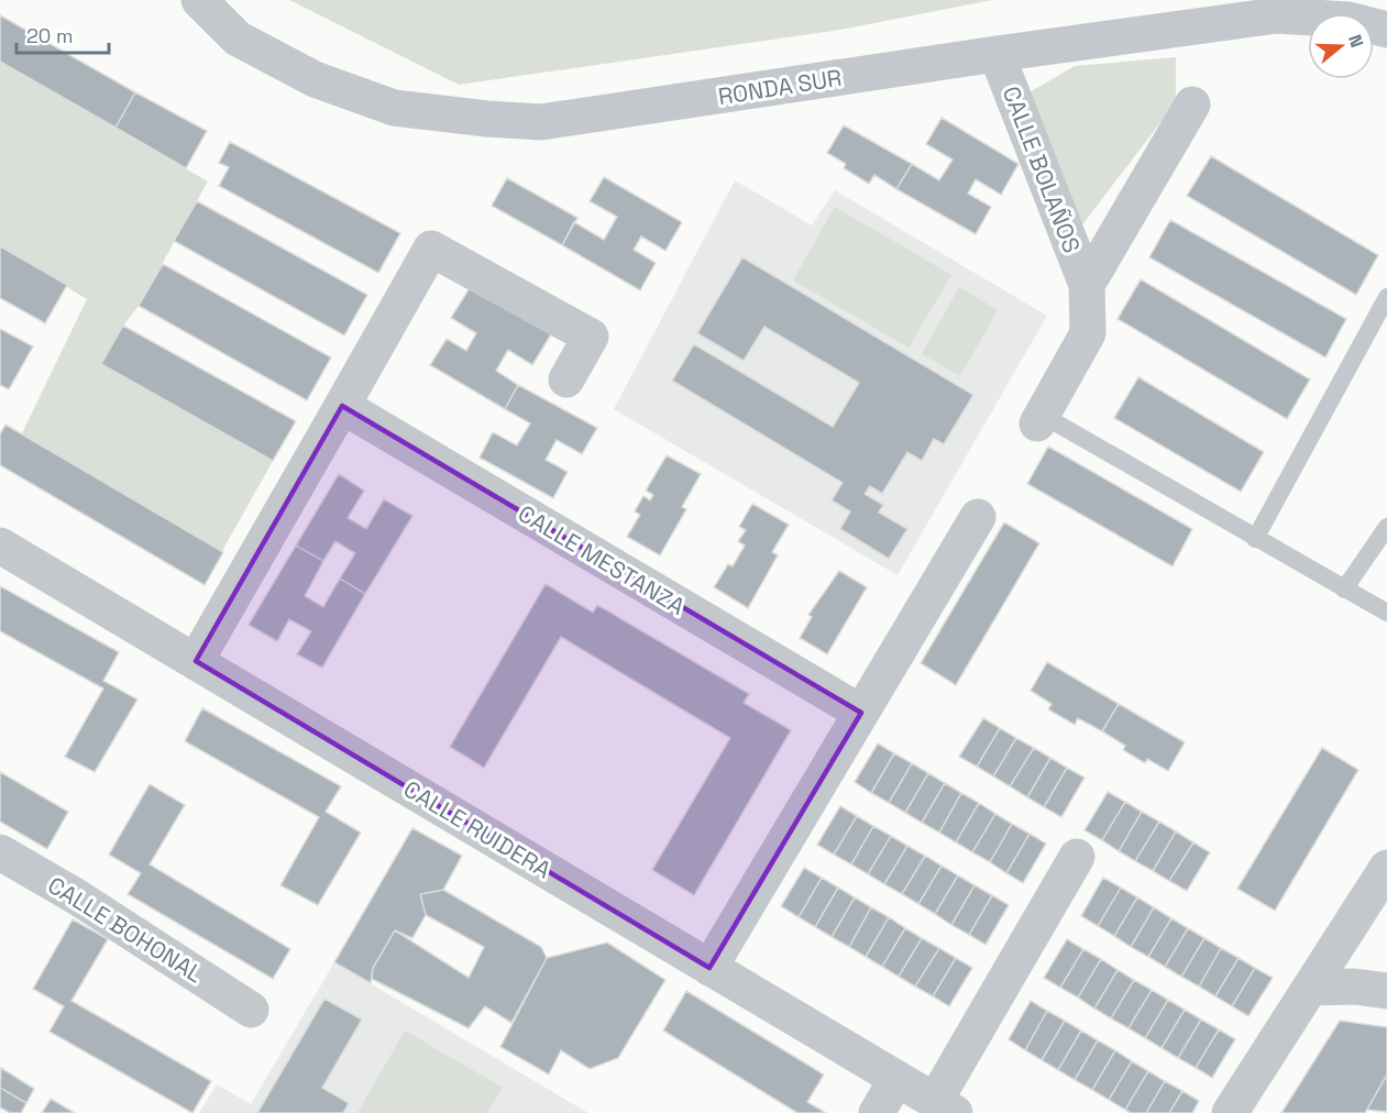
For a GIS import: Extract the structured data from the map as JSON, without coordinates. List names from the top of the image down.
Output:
{
  "streets": {
    "street": [
      "RONDA SUR",
      "CALLE BOLAÑOS",
      "CALLE MESTANZA",
      "CALLE RUIDERA",
      "CALLE BOHONAL"
    ]
  },
  "crossings": [
    ["RONDA SUR", "CALLE BOLAÑOS"]
  ],
  "scale_bar": "20 m",
  "north": "right"
}
